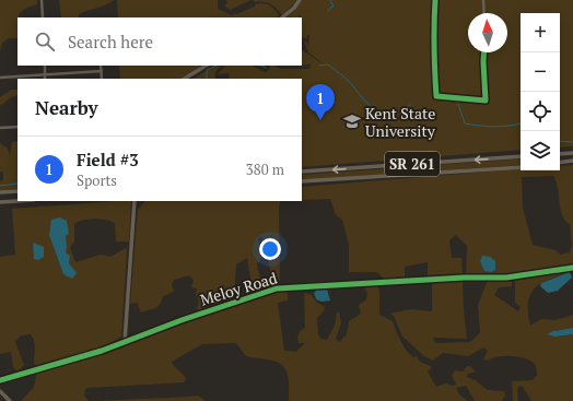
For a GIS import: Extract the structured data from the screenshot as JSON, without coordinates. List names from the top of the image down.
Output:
{
  "streets": {
    "main road": ["SR 261"],
    "street": ["Meloy Road"]
  },
  "places": {
    "school or university": ["Kent State University"]
  },
  "north": "top",
  "page": {
    "map_buttons": ["+", "−"],
    "search": "Search here",
    "heading": "Nearby",
    "pins": "1",
    "list": [
      {
        "mark": "1",
        "name": "Field #3",
        "note": "Sports",
        "value": "380 m"
      }
    ]
  }
}
